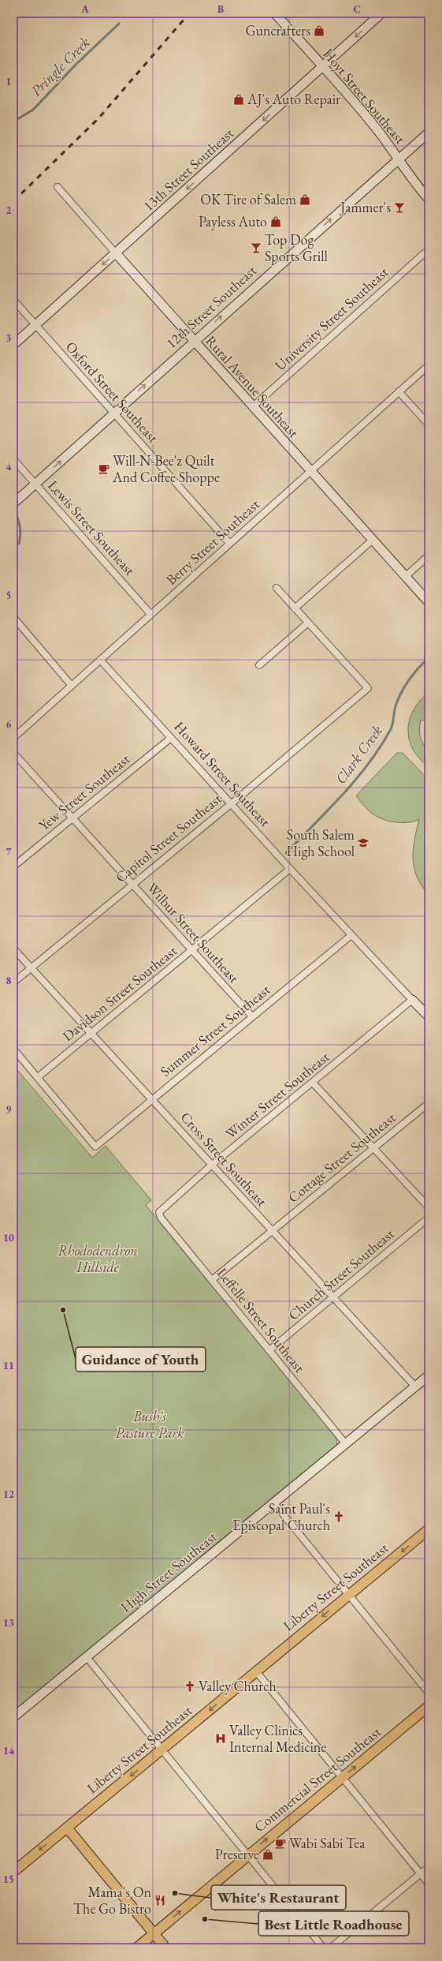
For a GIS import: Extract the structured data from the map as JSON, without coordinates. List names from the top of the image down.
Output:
{
  "streets": {
    "main road": ["Liberty Street Southeast", "Commercial Street Southeast"],
    "street": [
      "Hoyt Street Southeast",
      "13th Street Southeast",
      "12th Street Southeast",
      "University Street Southeast",
      "Rural Avenue Southeast",
      "Oxford Street Southeast",
      "Lewis Street Southeast",
      "Berry Street Southeast",
      "Howard Street Southeast",
      "Yew Street Southeast",
      "Capitol Street Southeast",
      "Wilbur Street Southeast",
      "Davidson Street Southeast",
      "Summer Street Southeast",
      "Winter Street Southeast",
      "Cottage Street Southeast",
      "Cross Street Southeast",
      "Church Street Southeast",
      "Leffelle Street Southeast",
      "High Street Southeast"
    ]
  },
  "crossings": [
    ["Hoyt Street Southeast", "13th Street Southeast"],
    ["Hoyt Street Southeast", "12th Street Southeast"],
    ["13th Street Southeast", "Rural Avenue Southeast"],
    ["13th Street Southeast", "Oxford Street Southeast"],
    ["12th Street Southeast", "Rural Avenue Southeast"],
    ["12th Street Southeast", "Oxford Street Southeast"],
    ["12th Street Southeast", "Lewis Street Southeast"],
    ["University Street Southeast", "Rural Avenue Southeast"],
    ["Rural Avenue Southeast", "Berry Street Southeast"],
    ["Oxford Street Southeast", "Berry Street Southeast"],
    ["Lewis Street Southeast", "Berry Street Southeast"],
    ["Berry Street Southeast", "Howard Street Southeast"],
    ["Howard Street Southeast", "Yew Street Southeast"],
    ["Howard Street Southeast", "Capitol Street Southeast"],
    ["Howard Street Southeast", "Davidson Street Southeast"],
    ["Howard Street Southeast", "Summer Street Southeast"],
    ["Howard Street Southeast", "Winter Street Southeast"],
    ["Yew Street Southeast", "Wilbur Street Southeast"],
    ["Capitol Street Southeast", "Wilbur Street Southeast"],
    ["Capitol Street Southeast", "Cross Street Southeast"],
    ["Wilbur Street Southeast", "Davidson Street Southeast"],
    ["Wilbur Street Southeast", "Summer Street Southeast"],
    ["Davidson Street Southeast", "Summer Street Southeast"],
    ["Davidson Street Southeast", "Cross Street Southeast"],
    ["Summer Street Southeast", "Cross Street Southeast"],
    ["Winter Street Southeast", "Cross Street Southeast"],
    ["Winter Street Southeast", "Leffelle Street Southeast"],
    ["Cottage Street Southeast", "Cross Street Southeast"],
    ["Cottage Street Southeast", "Leffelle Street Southeast"],
    ["Cross Street Southeast", "Church Street Southeast"],
    ["Cross Street Southeast", "High Street Southeast"],
    ["Church Street Southeast", "Leffelle Street Southeast"],
    ["Leffelle Street Southeast", "High Street Southeast"]
  ],
  "one_way": [
    "13th Street Southeast",
    "12th Street Southeast",
    "Liberty Street Southeast",
    "Commercial Street Southeast"
  ],
  "water": ["Pringle Creek", "Clark Creek"],
  "parks": ["Rhododendron Hillside", "Bush's Pasture Park"],
  "places": {
    "shop": [
      "Guncrafters",
      "AJ's Auto Repair",
      "OK Tire of Salem",
      "Payless Auto",
      "Preserve"
    ],
    "bar": ["Jammer's", "Top Dog Sports Grill"],
    "cafe": ["Will-N-Bee'z Quilt And Coffee Shoppe", "Wabi Sabi Tea"],
    "school or university": ["South Salem High School"],
    "other": ["Guidance of Youth", "White's Restaurant", "Best Little Roadhouse"],
    "church": ["Saint Paul's Episcopal Church", "Valley Church"],
    "hospital": ["Valley Clinics Internal Medicine"],
    "restaurant": ["Mama's On The Go Bistro"]
  },
  "grid": {
    "columns": ["A", "B", "C"],
    "rows": [
      "1",
      "2",
      "3",
      "4",
      "5",
      "6",
      "7",
      "8",
      "9",
      "10",
      "11",
      "12",
      "13",
      "14",
      "15"
    ]
  }
}
